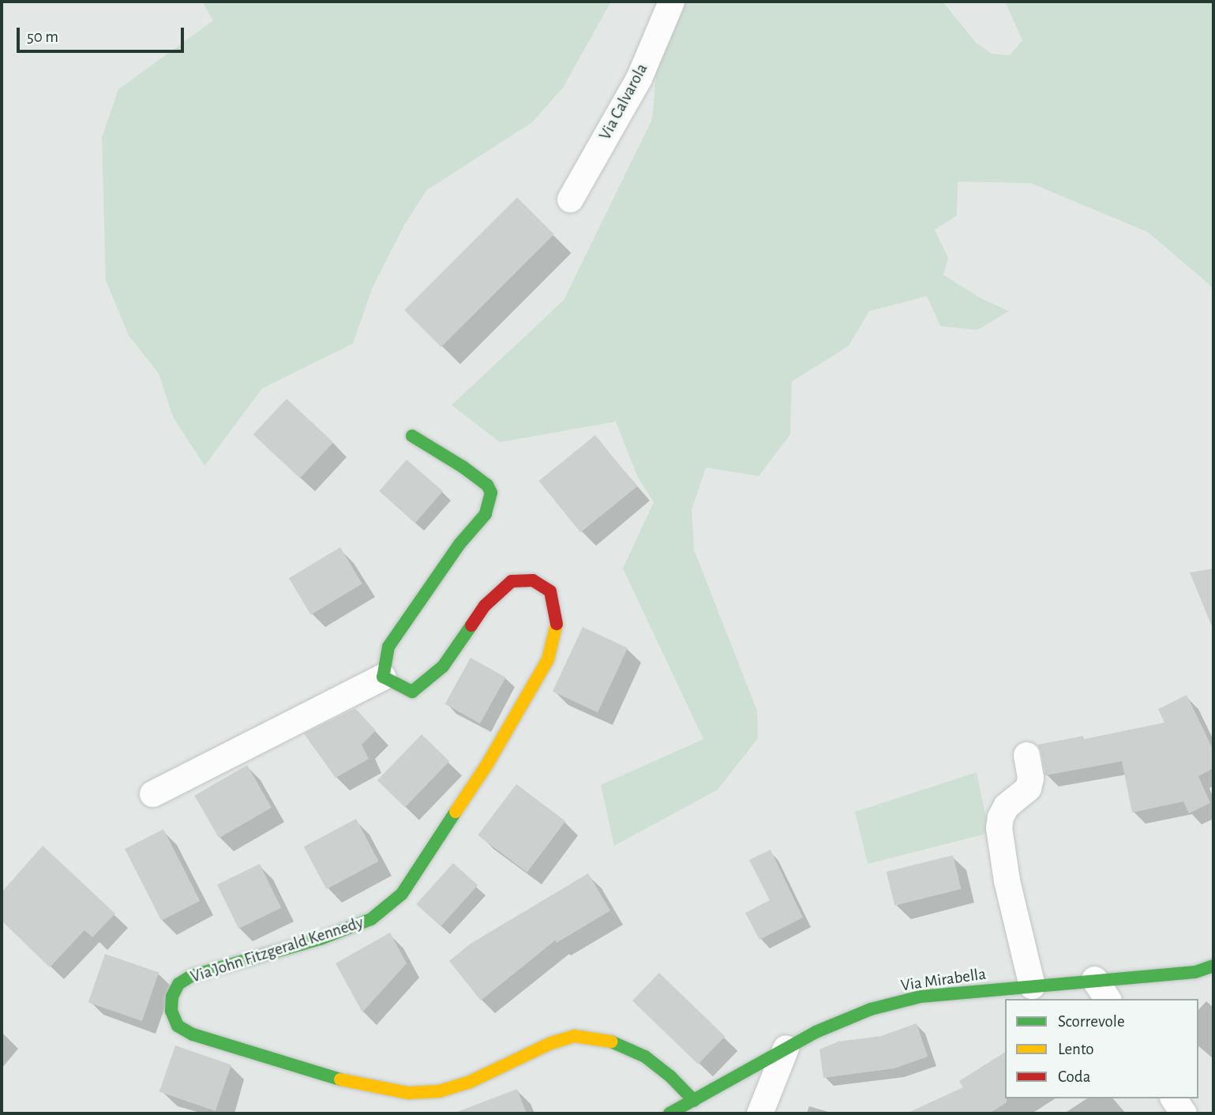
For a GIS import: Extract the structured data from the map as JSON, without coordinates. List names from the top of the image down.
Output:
{
  "streets": {
    "street": ["Via Calvarola", "Via John Fitzgerald Kennedy", "Via Mirabella"]
  },
  "crossings": [
    ["Via John Fitzgerald Kennedy", "Via Mirabella"]
  ],
  "legend": ["Scorrevole", "Lento", "Coda"],
  "scale_bar": "50 m"
}
